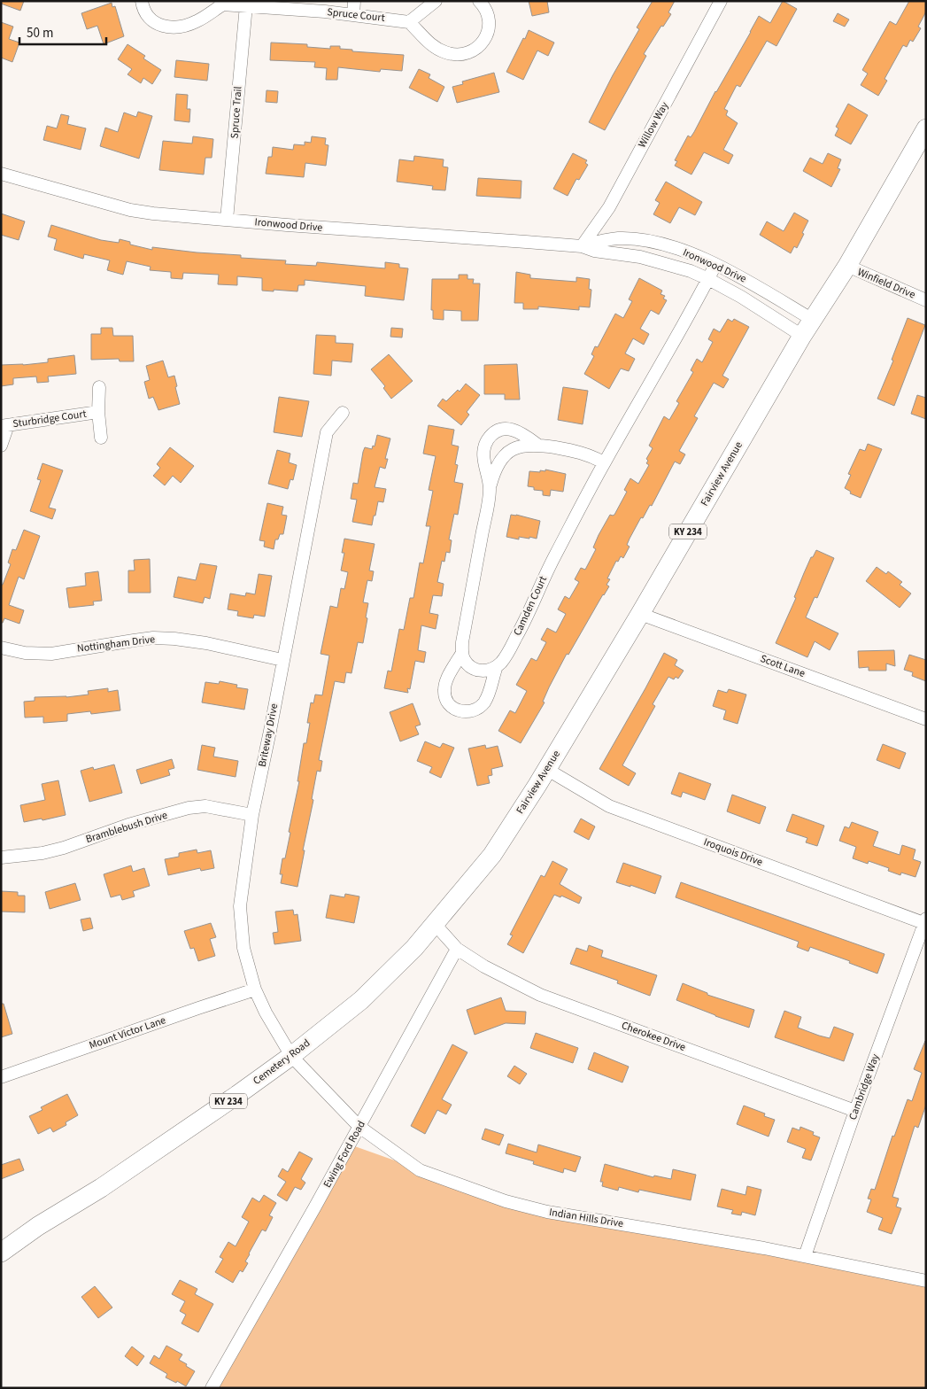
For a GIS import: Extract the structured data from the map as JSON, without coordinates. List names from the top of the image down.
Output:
{
  "streets": {
    "main road": ["Fairview Avenue", "KY 234", "Cemetery Road"],
    "street": [
      "Spruce Court",
      "Spruce Trail",
      "Willow Way",
      "Ironwood Drive",
      "Winfield Drive",
      "Sturbridge Court",
      "Camden Court",
      "Nottingham Drive",
      "Scott Lane",
      "Briteway Drive",
      "Bramblebush Drive",
      "Iroquois Drive",
      "Mount Victor Lane",
      "Cherokee Drive",
      "Cambridge Way",
      "Ewing Ford Road",
      "Indian Hills Drive"
    ]
  },
  "crossings": [
    ["Spruce Court", "Spruce Trail"],
    ["Spruce Trail", "Ironwood Drive"],
    ["Willow Way", "Ironwood Drive"],
    ["Ironwood Drive", "Fairview Avenue"],
    ["Ironwood Drive", "Camden Court"],
    ["Winfield Drive", "Fairview Avenue"],
    ["Fairview Avenue", "Scott Lane"],
    ["Fairview Avenue", "Iroquois Drive"],
    ["Fairview Avenue", "Cemetery Road"],
    ["Nottingham Drive", "Briteway Drive"],
    ["Briteway Drive", "Bramblebush Drive"],
    ["Briteway Drive", "Mount Victor Lane"],
    ["Briteway Drive", "Cemetery Road"],
    ["Briteway Drive", "Indian Hills Drive"],
    ["Iroquois Drive", "Cambridge Way"],
    ["Cherokee Drive", "Cambridge Way"],
    ["Cherokee Drive", "Ewing Ford Road"],
    ["Cemetery Road", "Indian Hills Drive"],
    ["Cambridge Way", "Indian Hills Drive"],
    ["Ewing Ford Road", "Indian Hills Drive"]
  ],
  "scale_bar": "50 m"
}
